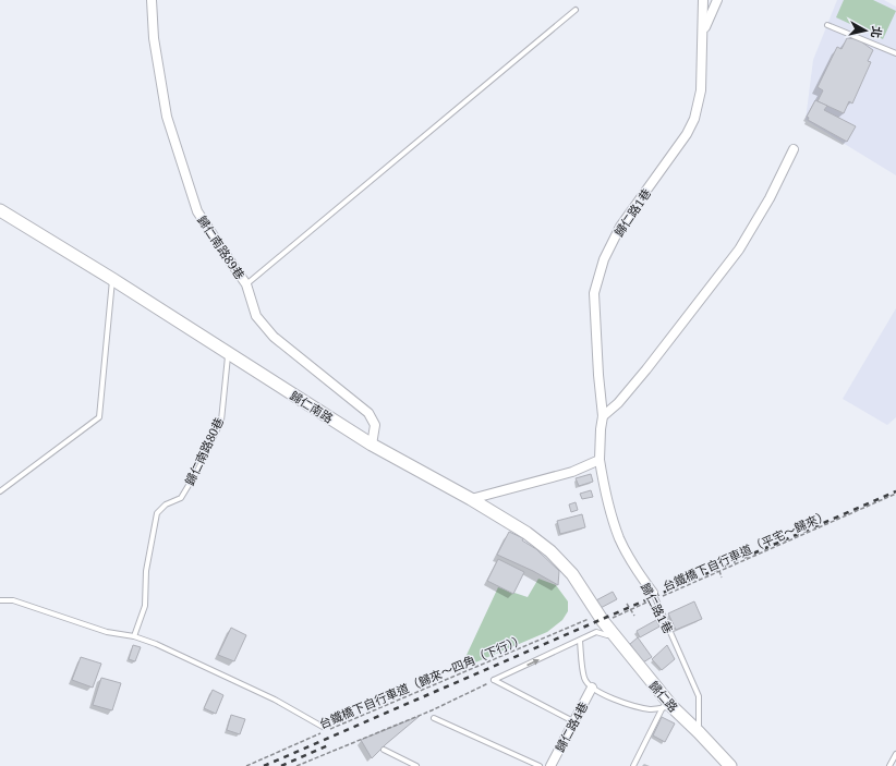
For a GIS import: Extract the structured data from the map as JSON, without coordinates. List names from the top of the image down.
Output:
{
  "streets": {
    "street": [
      "歸仁路1巷",
      "歸仁南路89巷",
      "歸仁南路",
      "歸仁路",
      "歸仁路4巷"
    ],
    "lane": ["歸仁南路80巷"],
    "path": ["台鐵橋下自行車道（平宅～歸來）", "台鐵橋下自行車道（歸來～四角（下行））"]
  },
  "crossings": [
    ["歸仁路1巷", "台鐵橋下自行車道（平宅～歸來）"],
    ["歸仁路1巷", "歸仁路"],
    ["歸仁南路89巷", "歸仁南路"],
    ["歸仁南路", "歸仁南路80巷"],
    ["歸仁南路", "台鐵橋下自行車道（平宅～歸來）"],
    ["歸仁南路", "台鐵橋下自行車道（歸來～四角（下行））"],
    ["歸仁南路", "歸仁路"],
    ["台鐵橋下自行車道（平宅～歸來）", "台鐵橋下自行車道（歸來～四角（下行））"],
    ["台鐵橋下自行車道（平宅～歸來）", "歸仁路"],
    ["台鐵橋下自行車道（歸來～四角（下行））", "歸仁路"],
    ["歸仁路", "歸仁路4巷"]
  ],
  "north": "right"
}
